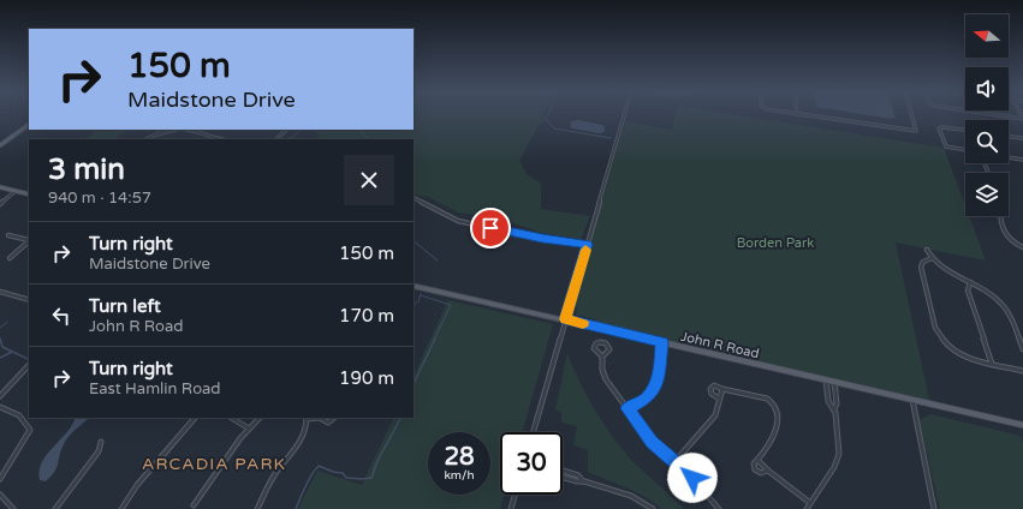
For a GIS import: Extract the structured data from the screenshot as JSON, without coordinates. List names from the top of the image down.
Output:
{
  "streets": {
    "main road": ["John R Road"]
  },
  "districts": ["ARCADIA PARK"],
  "parks": ["Borden Park"],
  "north": "left",
  "page": {
    "turn": ["150 m", "Maidstone Drive"],
    "heading": ["3 min", "940 m · 14:57"],
    "list": [
      {
        "name": "Turn right",
        "note": "Maidstone Drive",
        "value": "150 m"
      },
      {
        "name": "Turn left",
        "note": "John R Road",
        "value": "170 m"
      },
      {
        "name": "Turn right",
        "note": "East Hamlin Road",
        "value": "190 m"
      }
    ],
    "speed": "28 km/h",
    "limit": "30"
  }
}
